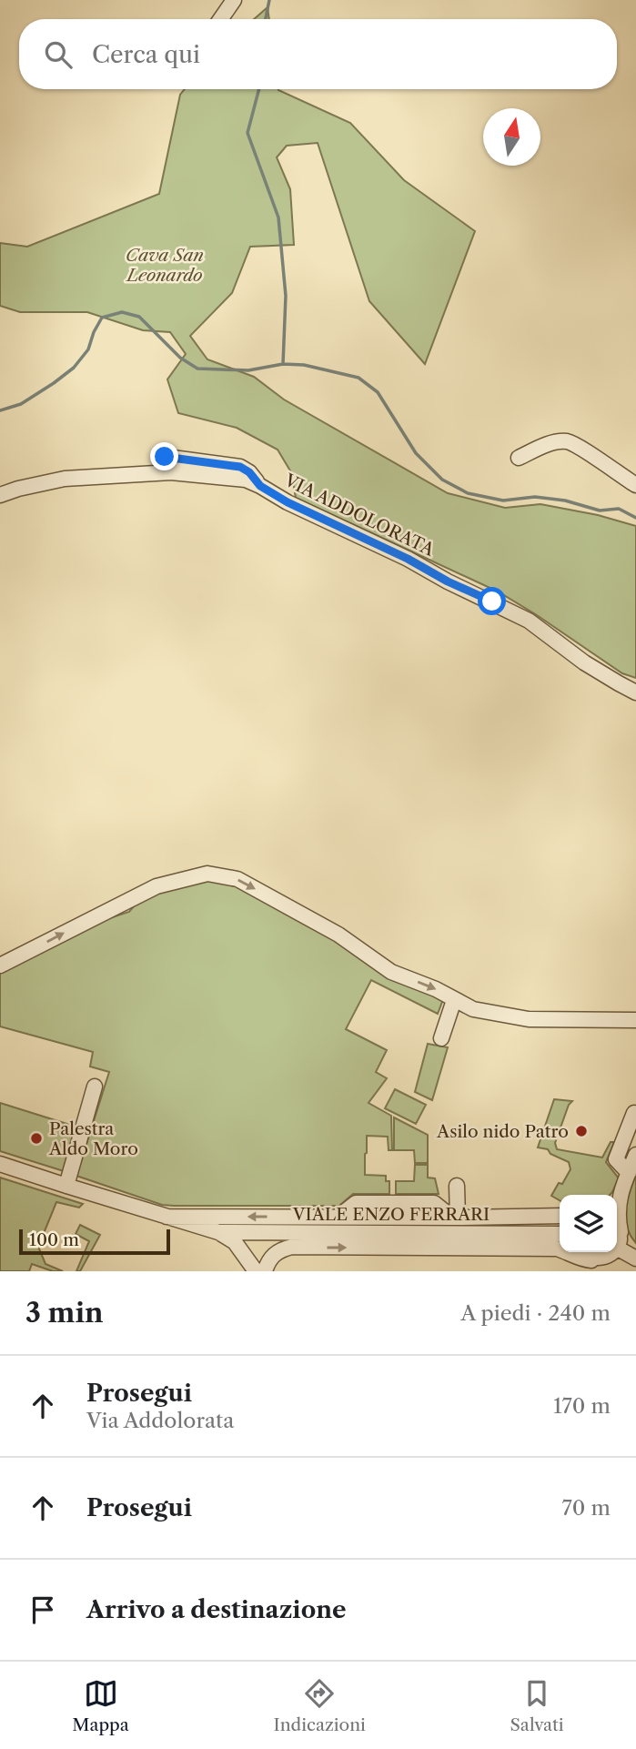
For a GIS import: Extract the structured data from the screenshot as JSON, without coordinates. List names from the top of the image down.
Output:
{
  "streets": {
    "street": ["VIA ADDOLORATA", "VIALE ENZO FERRARI"]
  },
  "parks": ["Cava San Leonardo"],
  "places": ["Asilo nido Patro", "Palestra Aldo Moro"],
  "scale_bar": "100 m",
  "north": "top",
  "page": {
    "search": "Cerca qui",
    "scale": "100 m",
    "heading": ["3 min", "A piedi · 240 m"],
    "list": [
      ["Prosegui", "Via Addolorata", "170 m"],
      ["Prosegui", "70 m"],
      "Arrivo a destinazione"
    ],
    "nav": ["Mappa", "Indicazioni", "Salvati"]
  }
}
